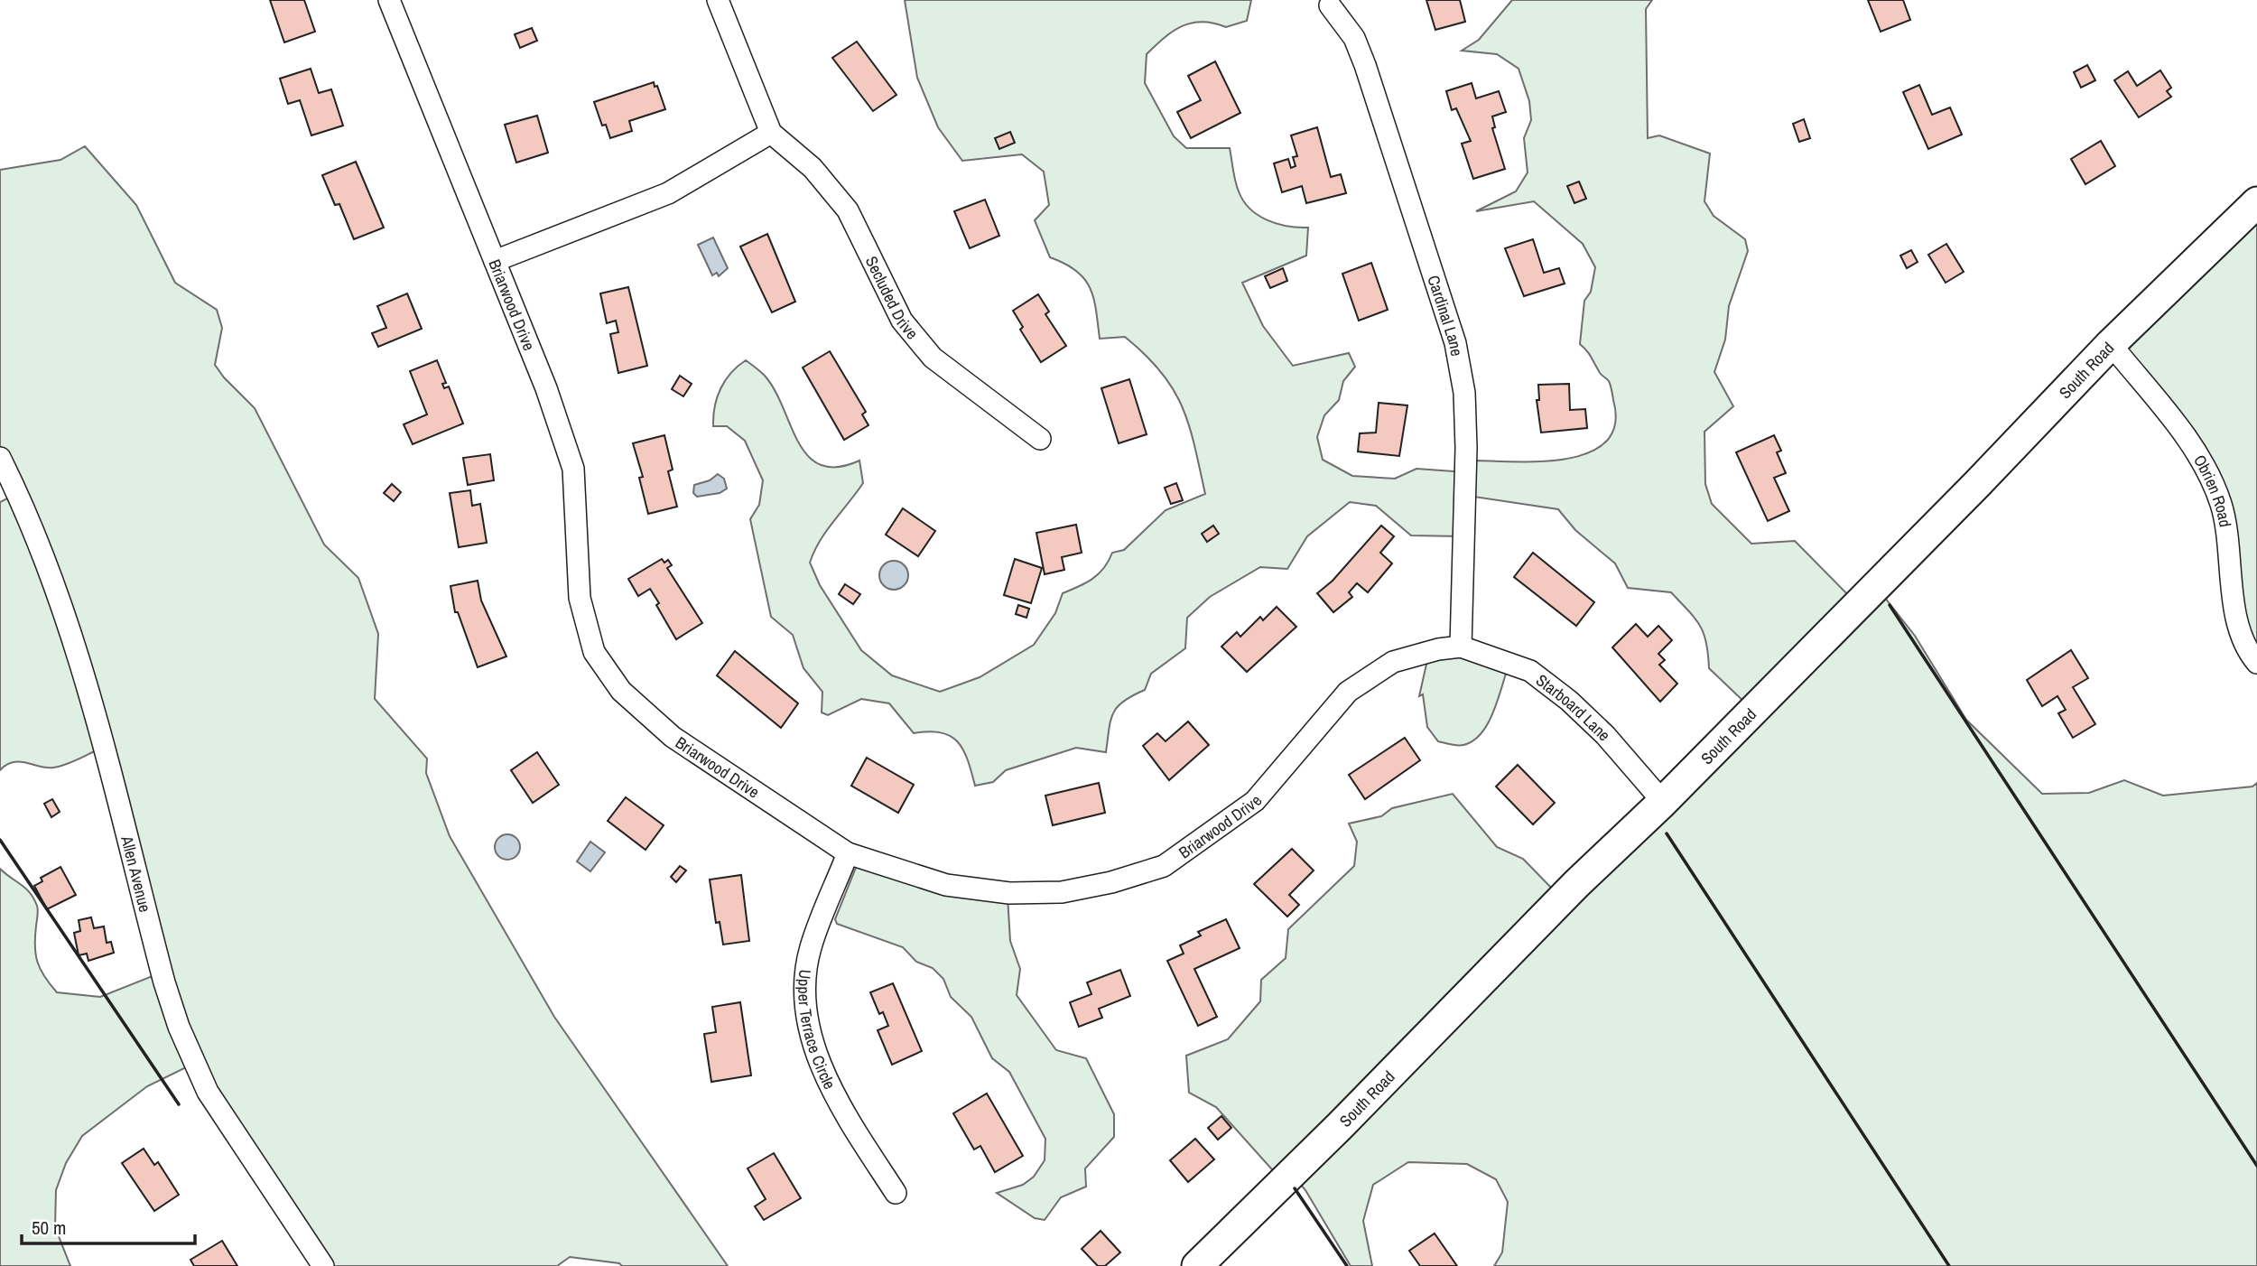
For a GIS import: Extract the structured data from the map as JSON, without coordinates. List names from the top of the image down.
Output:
{
  "streets": {
    "street": [
      "Secluded Drive",
      "Briarwood Drive",
      "Cardinal Lane",
      "South Road",
      "Obrien Road",
      "Starboard Lane",
      "Allen Avenue",
      "Upper Terrace Circle"
    ]
  },
  "crossings": [
    ["Briarwood Drive", "Cardinal Lane"],
    ["Briarwood Drive", "Starboard Lane"],
    ["Briarwood Drive", "Upper Terrace Circle"],
    ["Cardinal Lane", "Starboard Lane"],
    ["South Road", "Obrien Road"],
    ["South Road", "Starboard Lane"]
  ],
  "scale_bar": "50 m"
}
